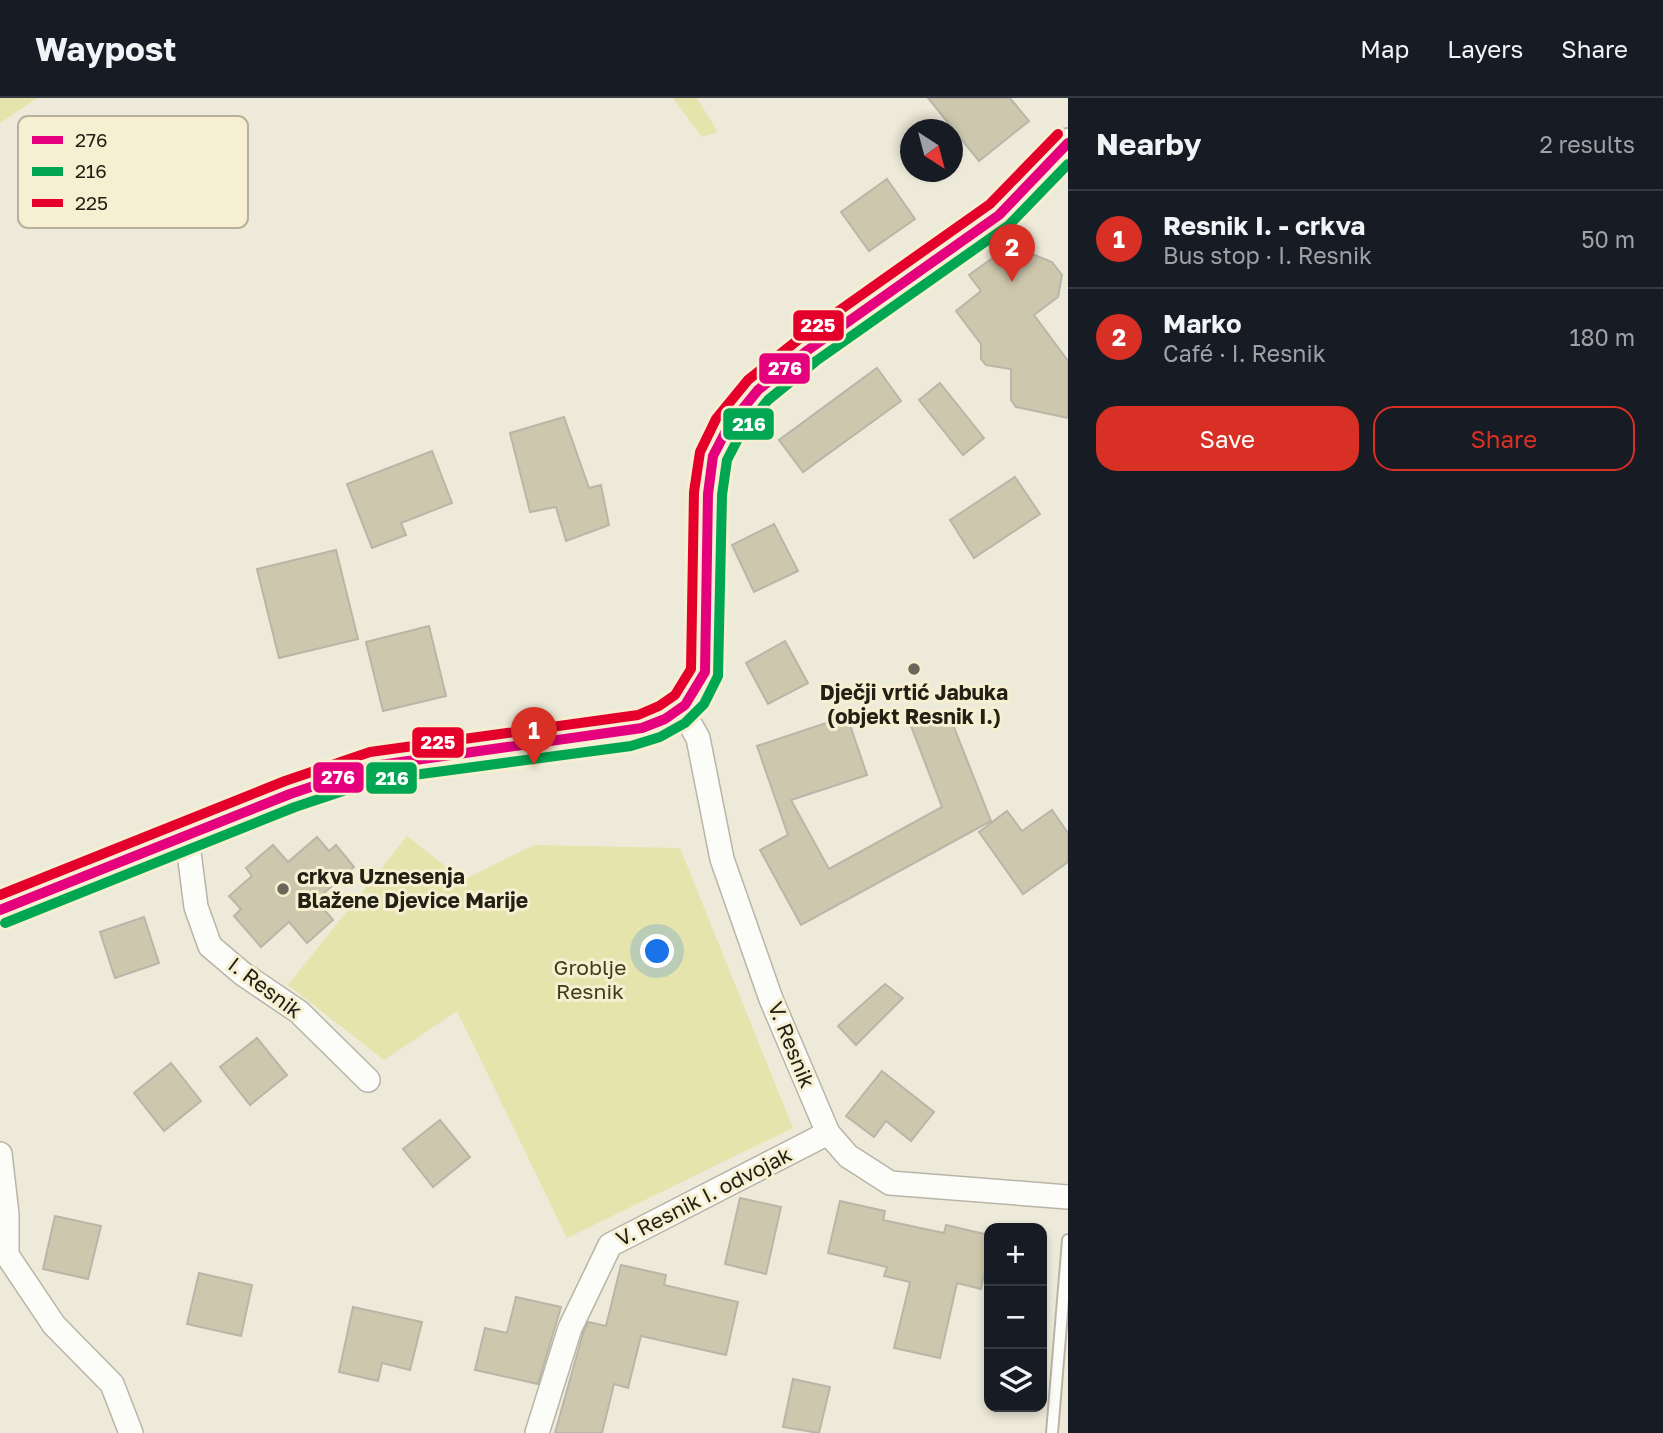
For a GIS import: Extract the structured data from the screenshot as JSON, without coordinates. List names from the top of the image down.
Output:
{
  "streets": {
    "street": ["I. Resnik", "V. Resnik", "V. Resnik I. odvojak"]
  },
  "crossings": [
    ["V. Resnik", "V. Resnik I. odvojak"]
  ],
  "parks": ["Groblje Resnik"],
  "places": ["Dječji vrtić Jabuka (objekt Resnik I.)", "crkva Uznesenja Blažene Djevice Marije"],
  "lines": ["transit line 225", "transit line 276", "transit line 216"],
  "legend": ["276", "216", "225"],
  "north": "bottom right",
  "page": {
    "header": "Waypost",
    "nav": ["Map", "Layers", "Share"],
    "heading": ["Nearby", "2 results"],
    "list": [
      {
        "mark": "1",
        "name": "Resnik I. - crkva",
        "note": "Bus stop · I. Resnik",
        "value": "50 m"
      },
      {
        "mark": "2",
        "name": "Marko",
        "note": "Café · I. Resnik",
        "value": "180 m"
      }
    ],
    "pins": ["2", "1"],
    "buttons": ["Save", "Share"],
    "map_buttons": ["+", "−"]
  }
}
